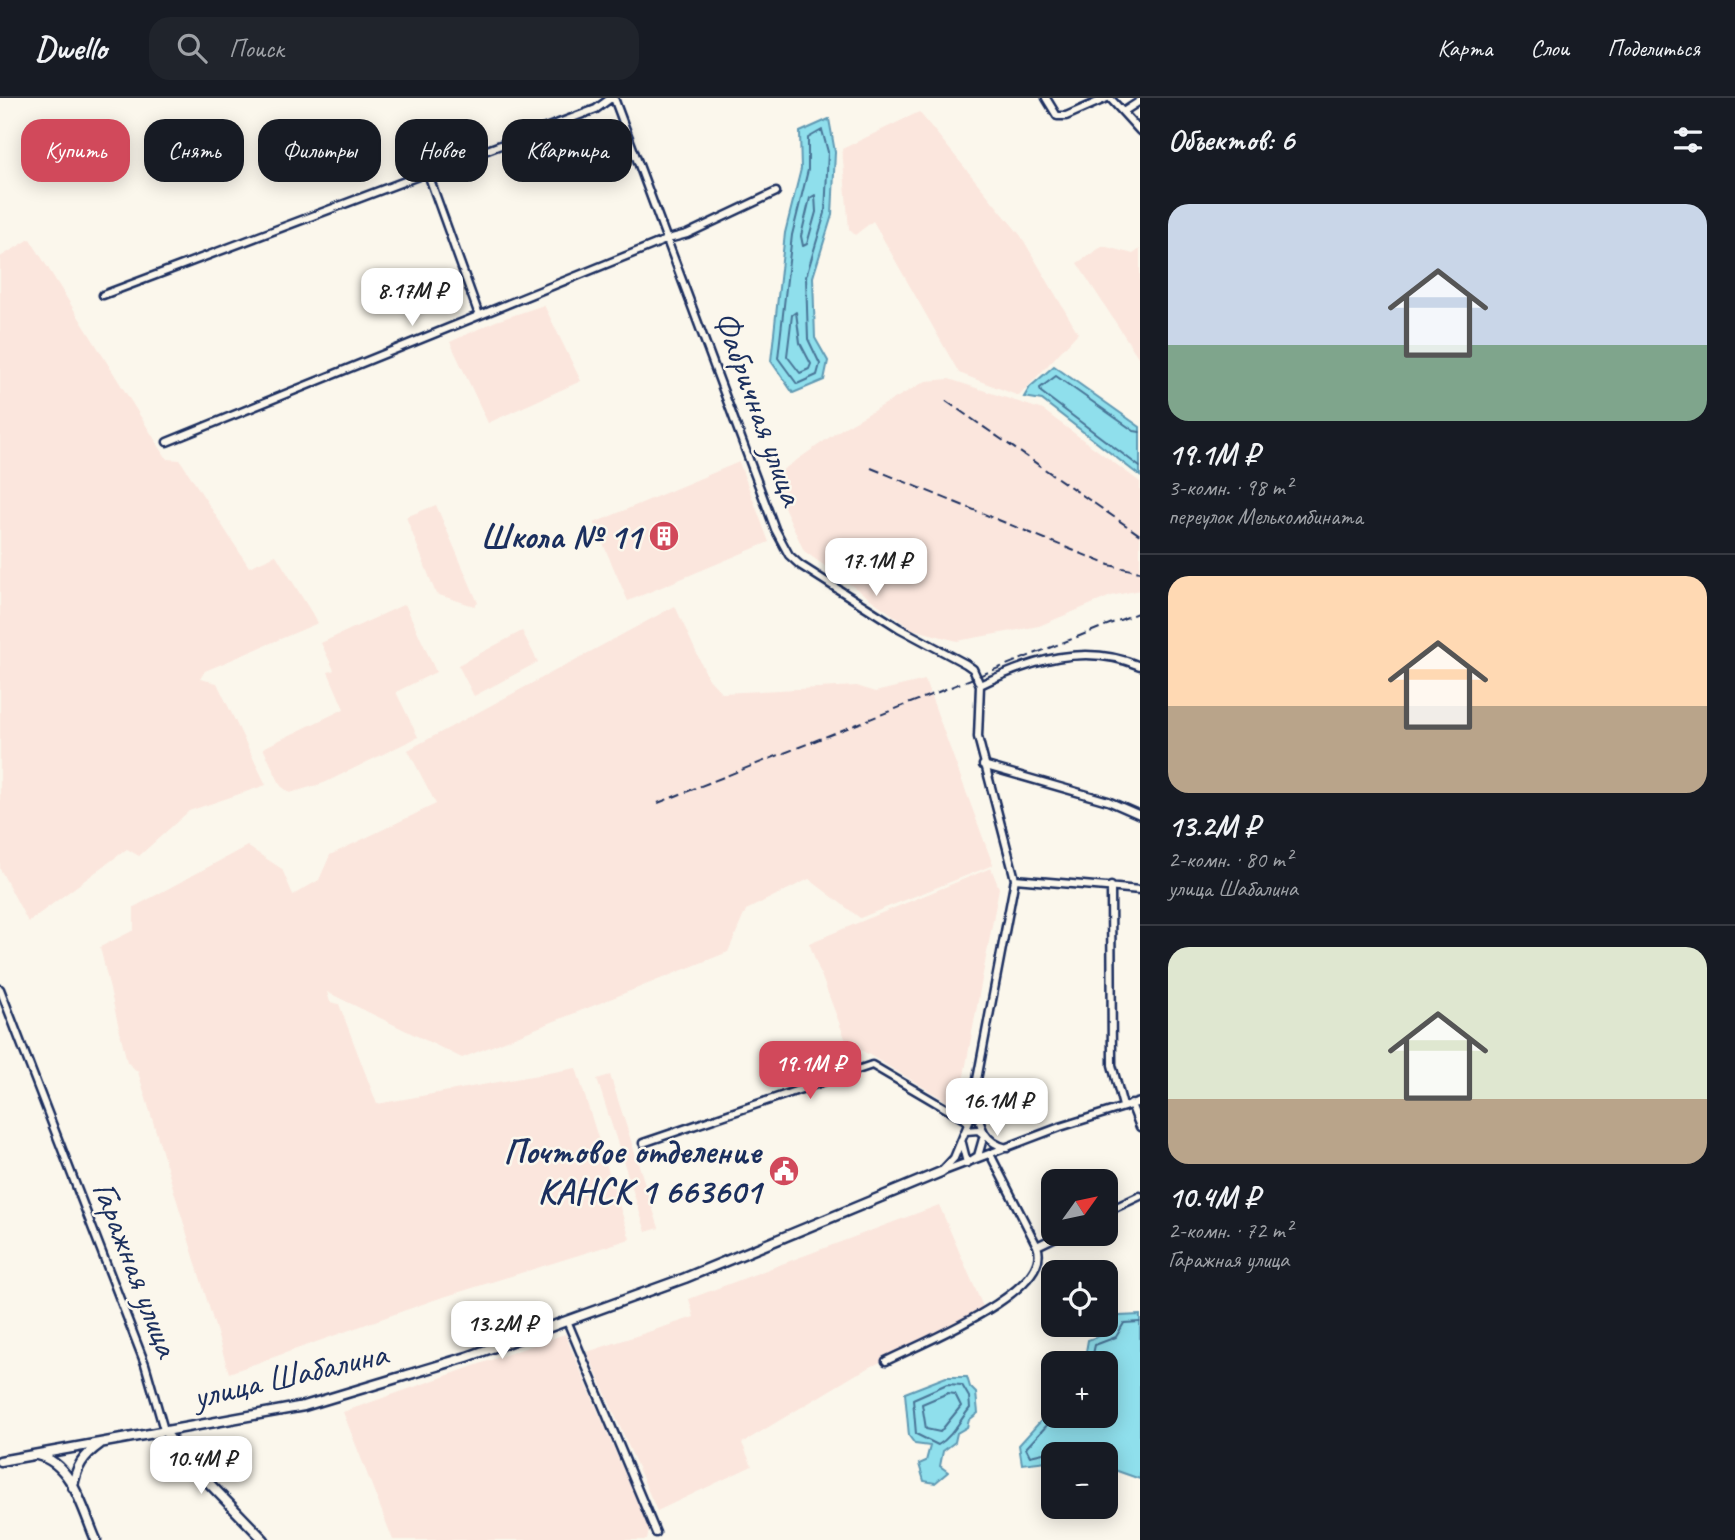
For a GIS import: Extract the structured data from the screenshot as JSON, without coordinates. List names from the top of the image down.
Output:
{
  "streets": {
    "street": ["Фабричная улица", "Гаражная улица", "улица Шабалина"]
  },
  "crossings": [
    ["Гаражная улица", "улица Шабалина"]
  ],
  "places": {
    "building": ["Школа № 11"],
    "public building": ["Почтовое отделение КАНСК 1 663601"]
  },
  "north": "top right",
  "page": {
    "header": "Dwello",
    "search": "Поиск",
    "nav": ["Карта", "Слои", "Поделиться"],
    "heading": "Объектов: 6",
    "chip": [
      "Купить",
      "Снять",
      "Фильтры",
      "Новое",
      "Квартира"
    ],
    "list": [
      {
        "name": "19.1M ₽",
        "note": "3-комн. · 98 m² · переулок Мелькомбината"
      },
      {
        "name": "13.2M ₽",
        "note": "2-комн. · 80 m² · улица Шабалина"
      },
      {
        "name": "10.4M ₽",
        "note": "2-комн. · 72 m² · Гаражная улица"
      }
    ],
    "price": [
      "8.17M ₽",
      "17.1M ₽",
      "19.1M ₽",
      "16.1M ₽",
      "13.2M ₽",
      "10.4M ₽"
    ],
    "map_buttons": ["+", "−"]
  }
}
